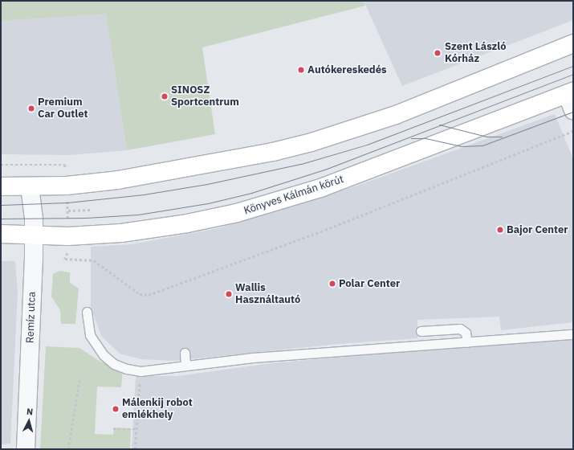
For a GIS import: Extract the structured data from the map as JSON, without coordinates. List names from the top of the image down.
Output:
{
  "streets": {
    "main road": ["Könyves Kálmán körút"],
    "street": ["Remíz utca"]
  },
  "crossings": [
    ["Könyves Kálmán körút", "Remíz utca"]
  ],
  "places": [
    "Szent László Kórház",
    "Autókereskedés",
    "SINOSZ Sportcentrum",
    "Premium Car Outlet",
    "Bajor Center",
    "Polar Center",
    "Wallis Használtautó",
    "Málenkij robot emlékhely"
  ],
  "north": "top"
}
